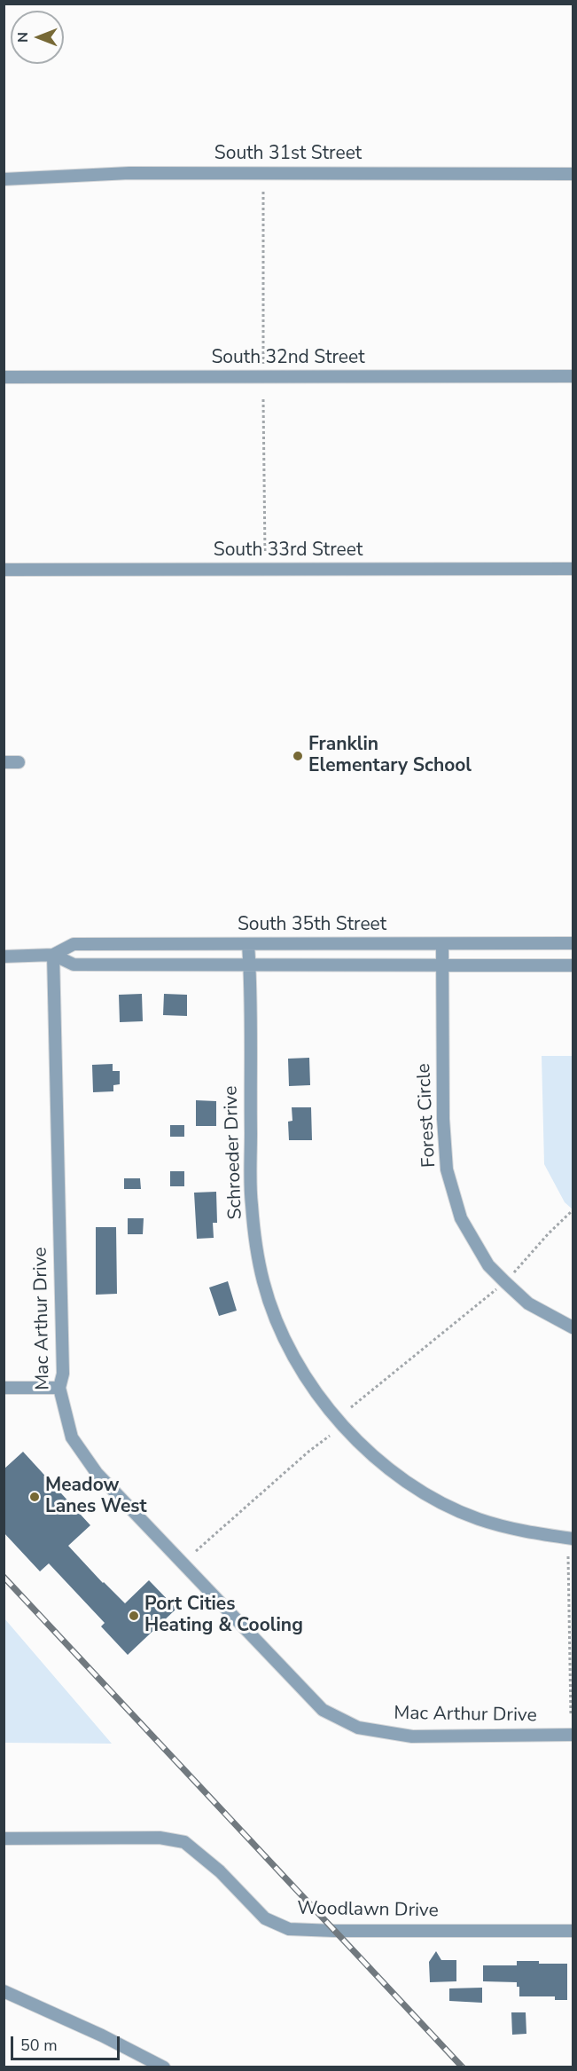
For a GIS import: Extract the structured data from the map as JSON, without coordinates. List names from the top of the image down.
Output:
{
  "streets": {
    "street": [
      "South 31st Street",
      "South 32nd Street",
      "South 33rd Street",
      "South 35th Street",
      "Forest Circle",
      "Schroeder Drive",
      "Mac Arthur Drive",
      "Woodlawn Drive"
    ]
  },
  "crossings": [
    ["South 35th Street", "Forest Circle"],
    ["South 35th Street", "Schroeder Drive"],
    ["South 35th Street", "Mac Arthur Drive"]
  ],
  "places": ["Franklin Elementary School", "Meadow Lanes West", "Port Cities Heating & Cooling"],
  "scale_bar": "50 m",
  "north": "left"
}
